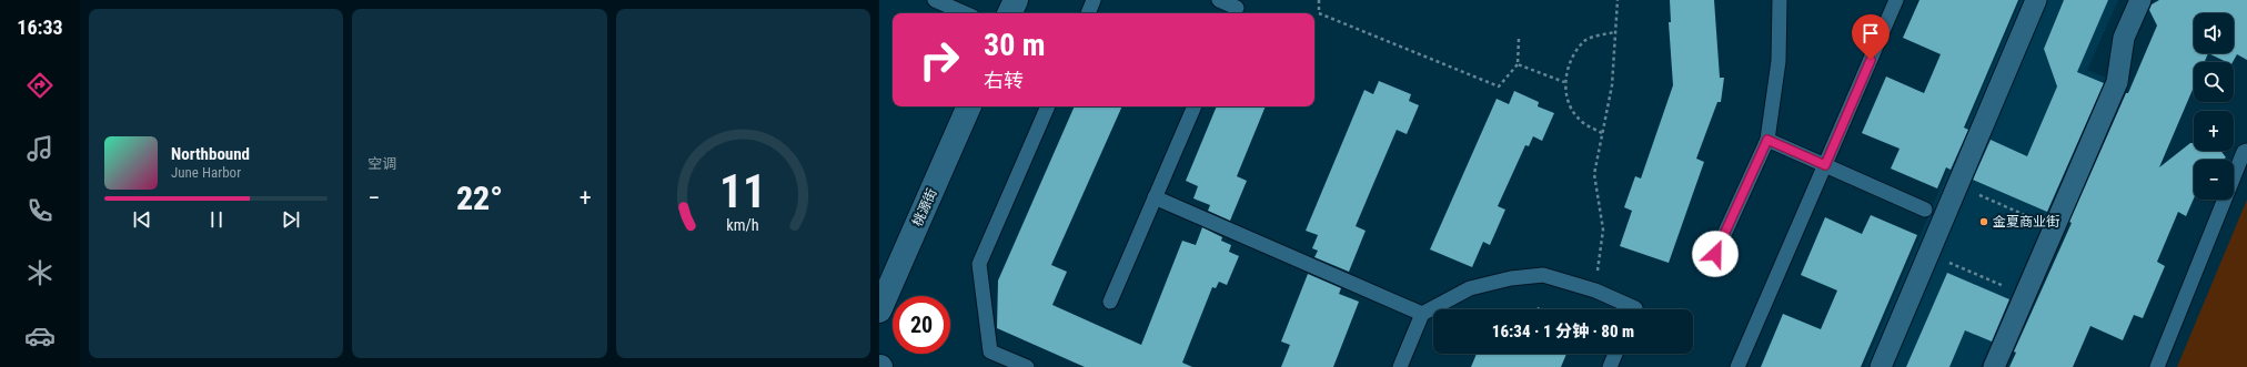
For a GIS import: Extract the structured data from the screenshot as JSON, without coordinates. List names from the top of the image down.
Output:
{
  "streets": {
    "main road": ["桃源街"]
  },
  "places": ["金夏商业街"],
  "page": {
    "tabs": "16:33",
    "tile": "空调",
    "map_buttons": ["+", "−"],
    "turn": ["30 m", "右转"],
    "song": ["Northbound", "June Harbor"],
    "heat": ["−", "22°", "+"],
    "limit": "20",
    "trip": "16:34 · 1 分钟 · 80 m",
    "gauge": ["11", "km/h"]
  }
}
